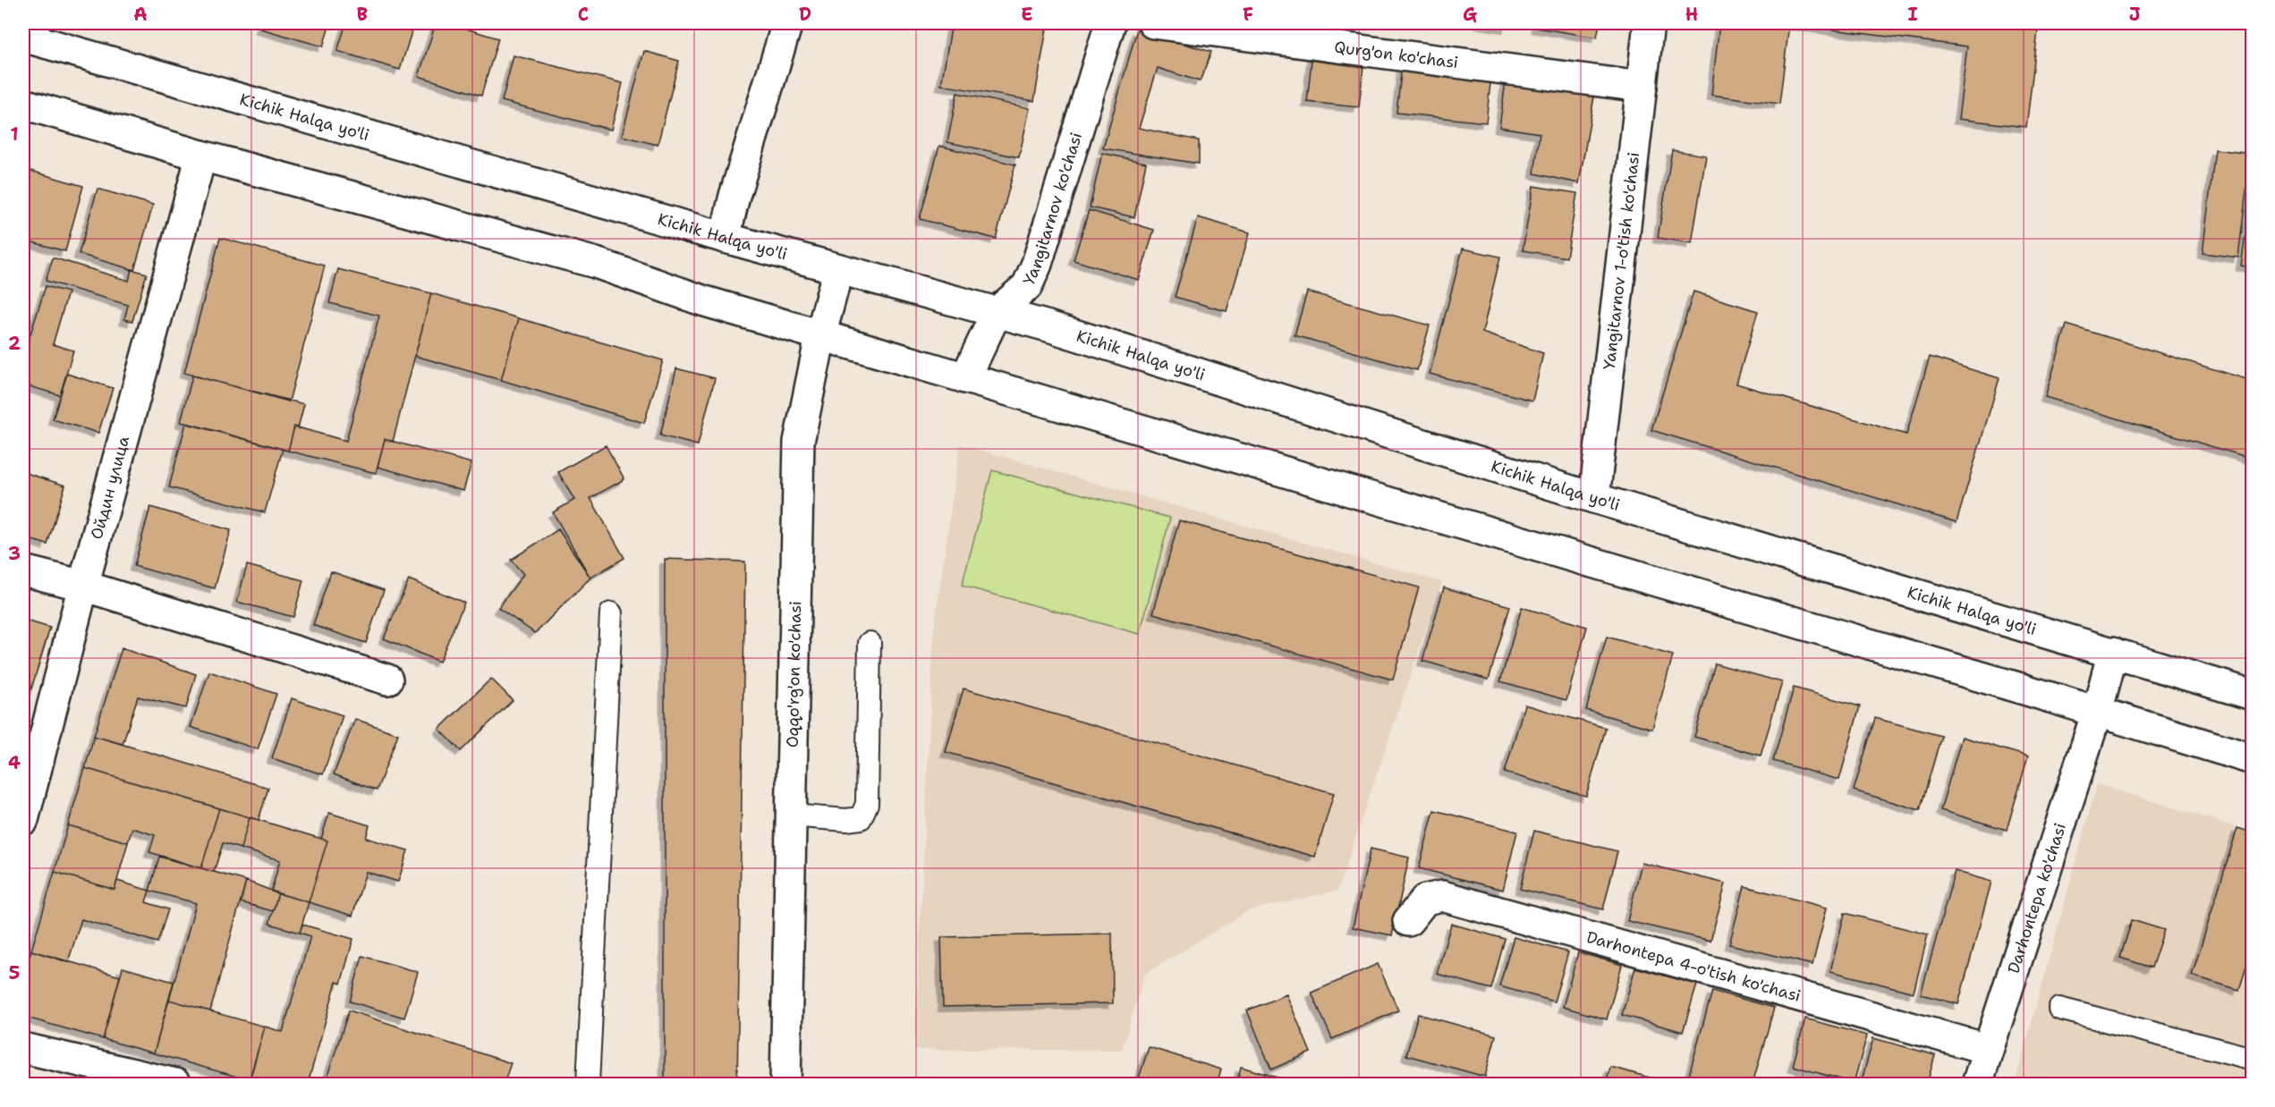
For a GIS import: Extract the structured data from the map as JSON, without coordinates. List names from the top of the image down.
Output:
{
  "streets": {
    "main road": [
      "Qurg'on ko'chasi",
      "Kichik Halqa yo'li",
      "Yangitarnov ko'chasi",
      "Yangitarnov 1-o'tish ko'chasi",
      "Ойдин улица",
      "Oqqo'rg'on ko'chasi",
      "Darhontepa ko'chasi",
      "Darhontepa 4-o'tish ko'chasi"
    ]
  },
  "crossings": [
    ["Qurg'on ko'chasi", "Yangitarnov 1-o'tish ko'chasi"],
    ["Kichik Halqa yo'li", "Yangitarnov ko'chasi"],
    ["Kichik Halqa yo'li", "Yangitarnov 1-o'tish ko'chasi"],
    ["Kichik Halqa yo'li", "Oqqo'rg'on ko'chasi"],
    ["Kichik Halqa yo'li", "Darhontepa ko'chasi"],
    ["Darhontepa ko'chasi", "Darhontepa 4-o'tish ko'chasi"]
  ],
  "grid": {
    "columns": [
      "A",
      "B",
      "C",
      "D",
      "E",
      "F",
      "G",
      "H",
      "I",
      "J"
    ],
    "rows": [
      "1",
      "2",
      "3",
      "4",
      "5"
    ]
  }
}
